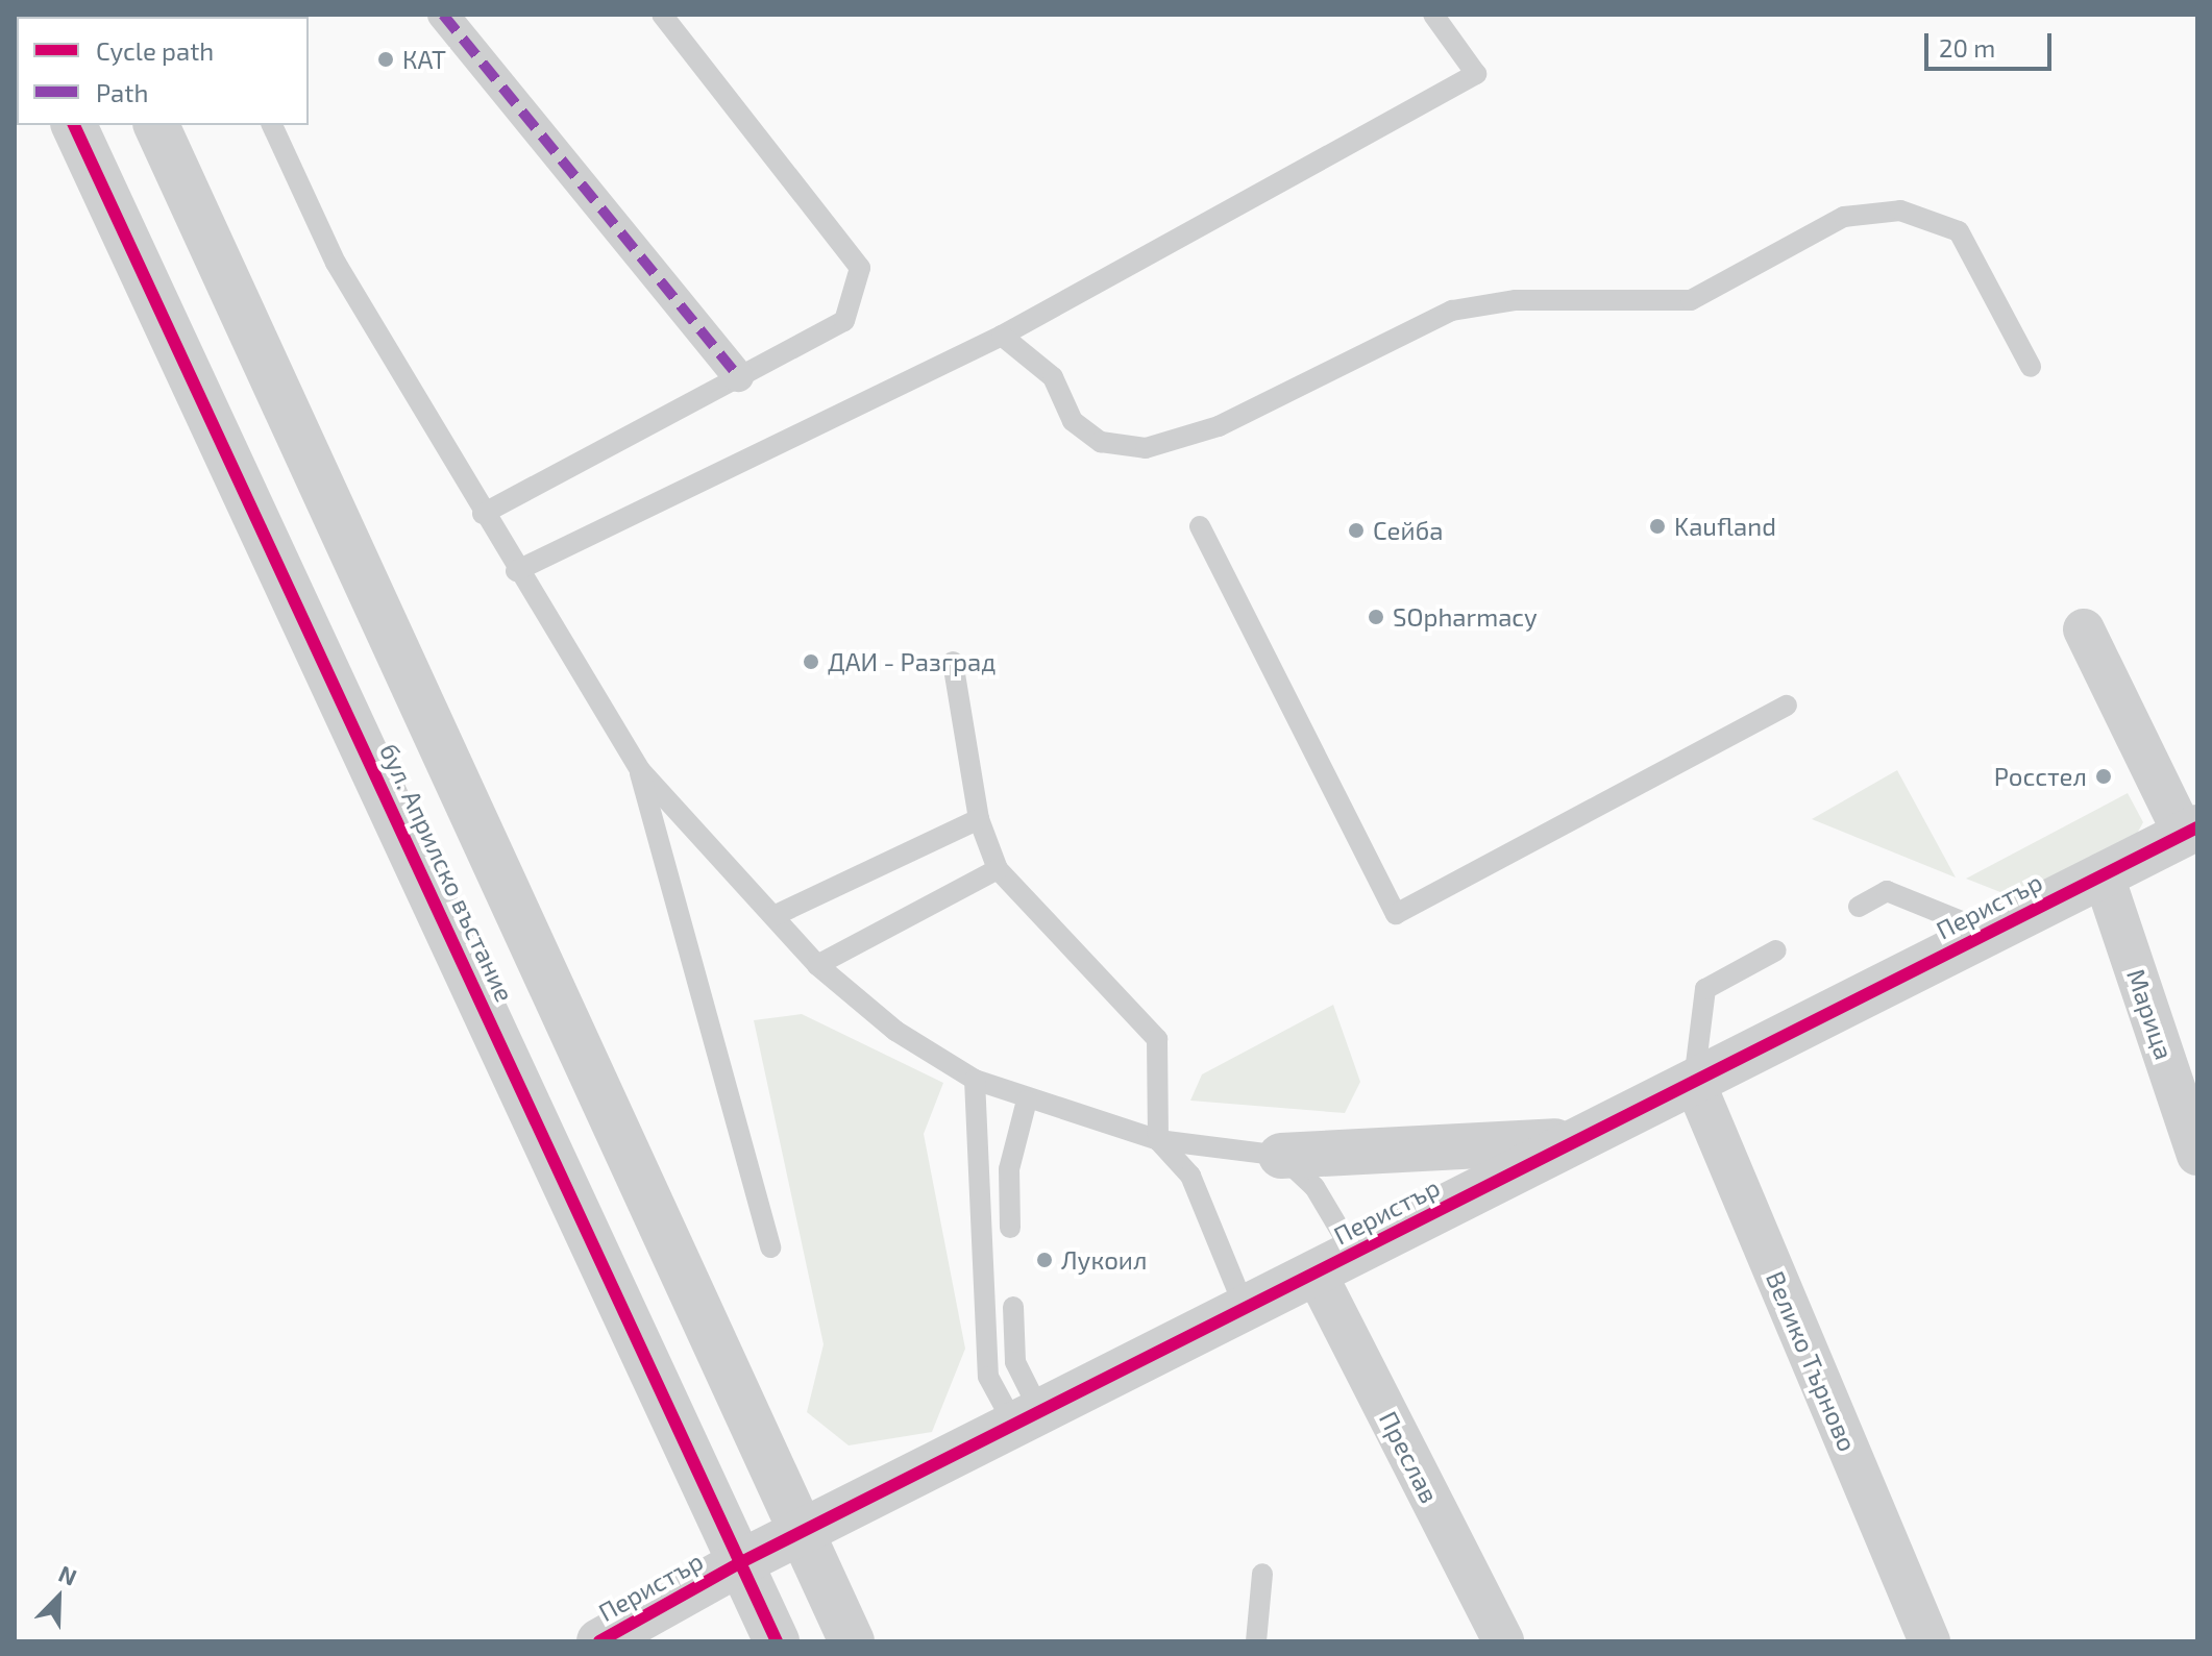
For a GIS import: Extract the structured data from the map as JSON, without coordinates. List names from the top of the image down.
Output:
{
  "streets": {
    "street": [
      "бул. Априлско въстание",
      "Перистър",
      "Марица",
      "Велико Търново",
      "Преслав"
    ]
  },
  "crossings": [
    ["бул. Априлско въстание", "Перистър"],
    ["Перистър", "Марица"],
    ["Перистър", "Велико Търново"],
    ["Перистър", "Преслав"]
  ],
  "places": [
    "КАТ",
    "Kaufland",
    "Сейба",
    "SOpharmacy",
    "ДАИ - Разград",
    "Росстел",
    "Лукоил"
  ],
  "legend": ["Cycle path", "Path"],
  "scale_bar": "20 m",
  "north": "top right"
}
